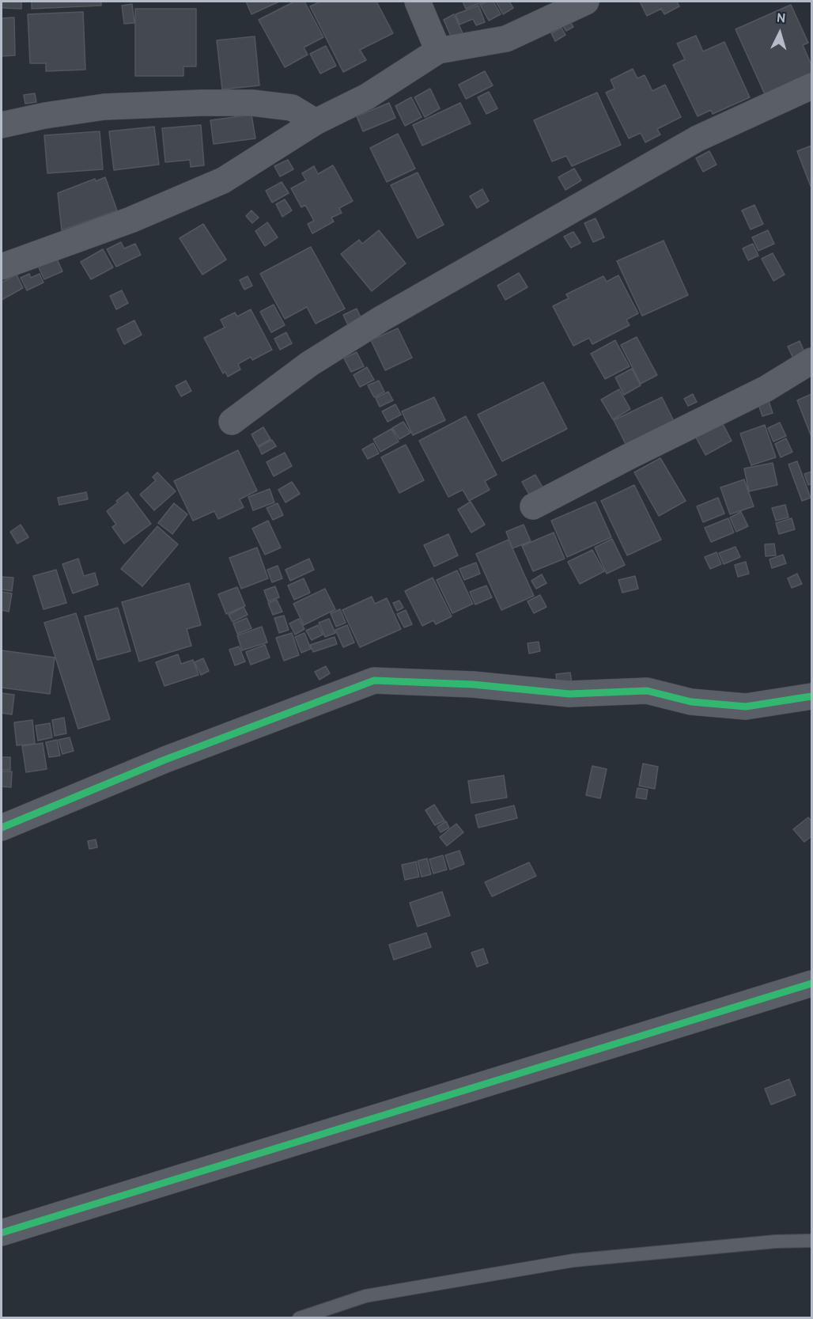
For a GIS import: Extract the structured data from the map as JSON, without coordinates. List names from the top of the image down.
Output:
{
  "north": "top"
}
